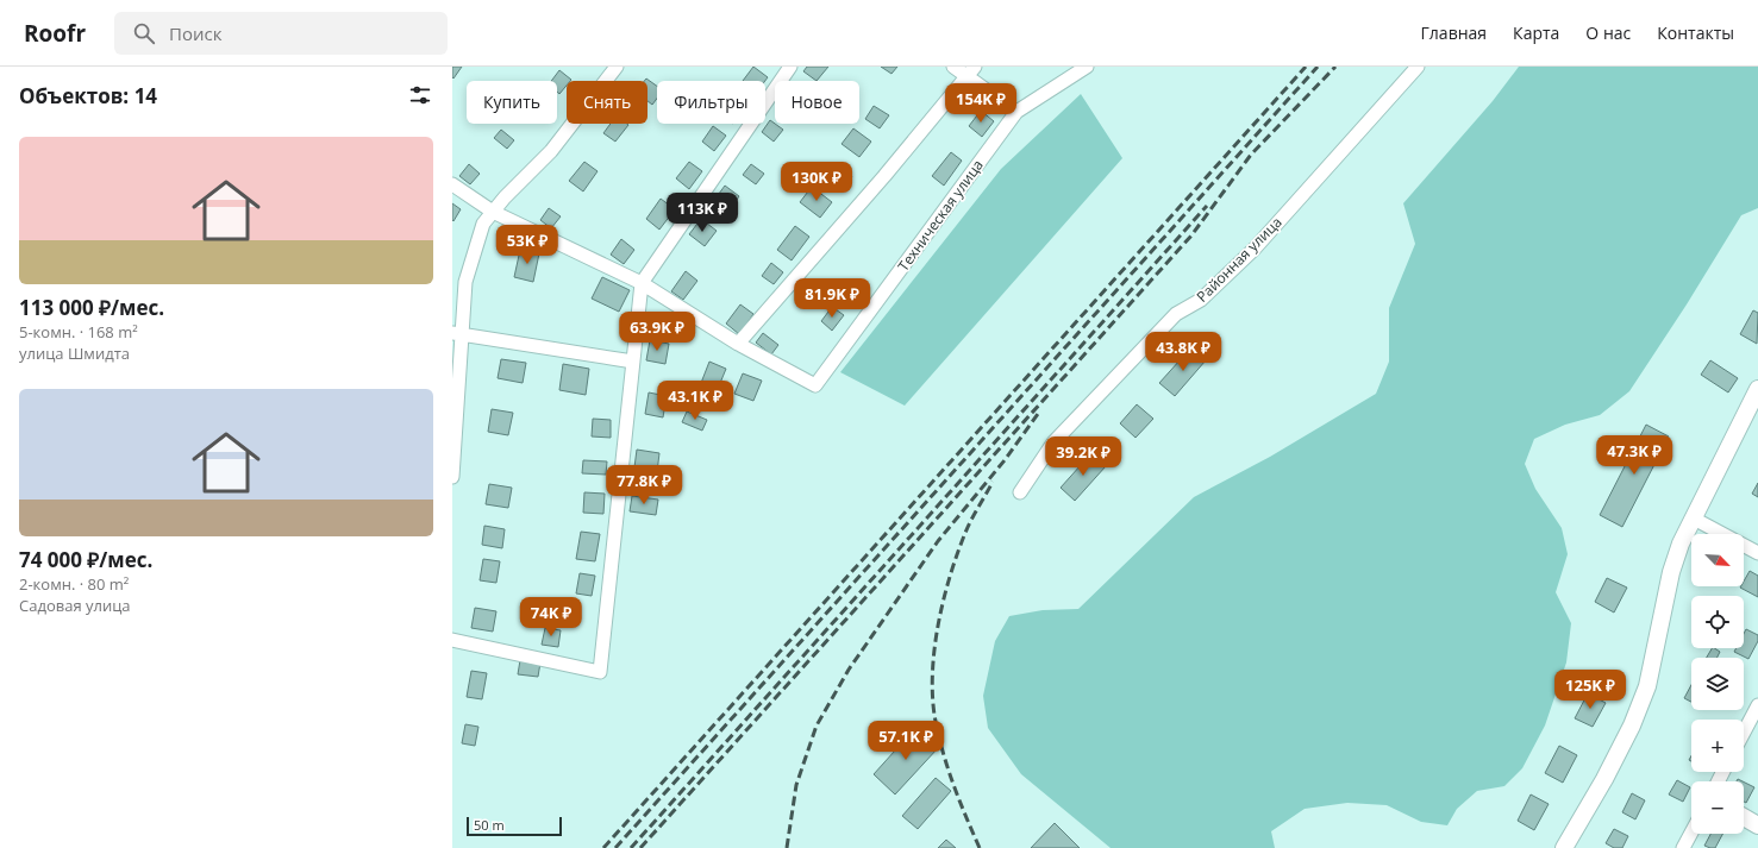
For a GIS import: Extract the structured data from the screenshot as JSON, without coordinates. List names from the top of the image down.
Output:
{
  "streets": {
    "street": ["Техническая улица", "Районная улица"]
  },
  "scale_bar": "50 m",
  "north": "bottom right",
  "page": {
    "header": "Roofr",
    "search": "Поиск",
    "nav": [
      "Главная",
      "Карта",
      "О нас",
      "Контакты"
    ],
    "heading": "Объектов: 14",
    "chip": [
      "Купить",
      "Снять",
      "Фильтры",
      "Новое"
    ],
    "price": [
      "154K ₽",
      "130K ₽",
      "113K ₽",
      "53K ₽",
      "81.9K ₽",
      "63.9K ₽",
      "43.8K ₽",
      "43.1K ₽",
      "47.3K ₽",
      "39.2K ₽",
      "77.8K ₽",
      "74K ₽",
      "125K ₽",
      "57.1K ₽"
    ],
    "list": [
      {
        "name": "113 000 ₽/мес.",
        "note": "5-комн. · 168 m² · улица Шмидта"
      },
      {
        "name": "74 000 ₽/мес.",
        "note": "2-комн. · 80 m² · Садовая улица"
      }
    ],
    "map_buttons": ["+", "−"],
    "scale": "50 m"
  }
}
